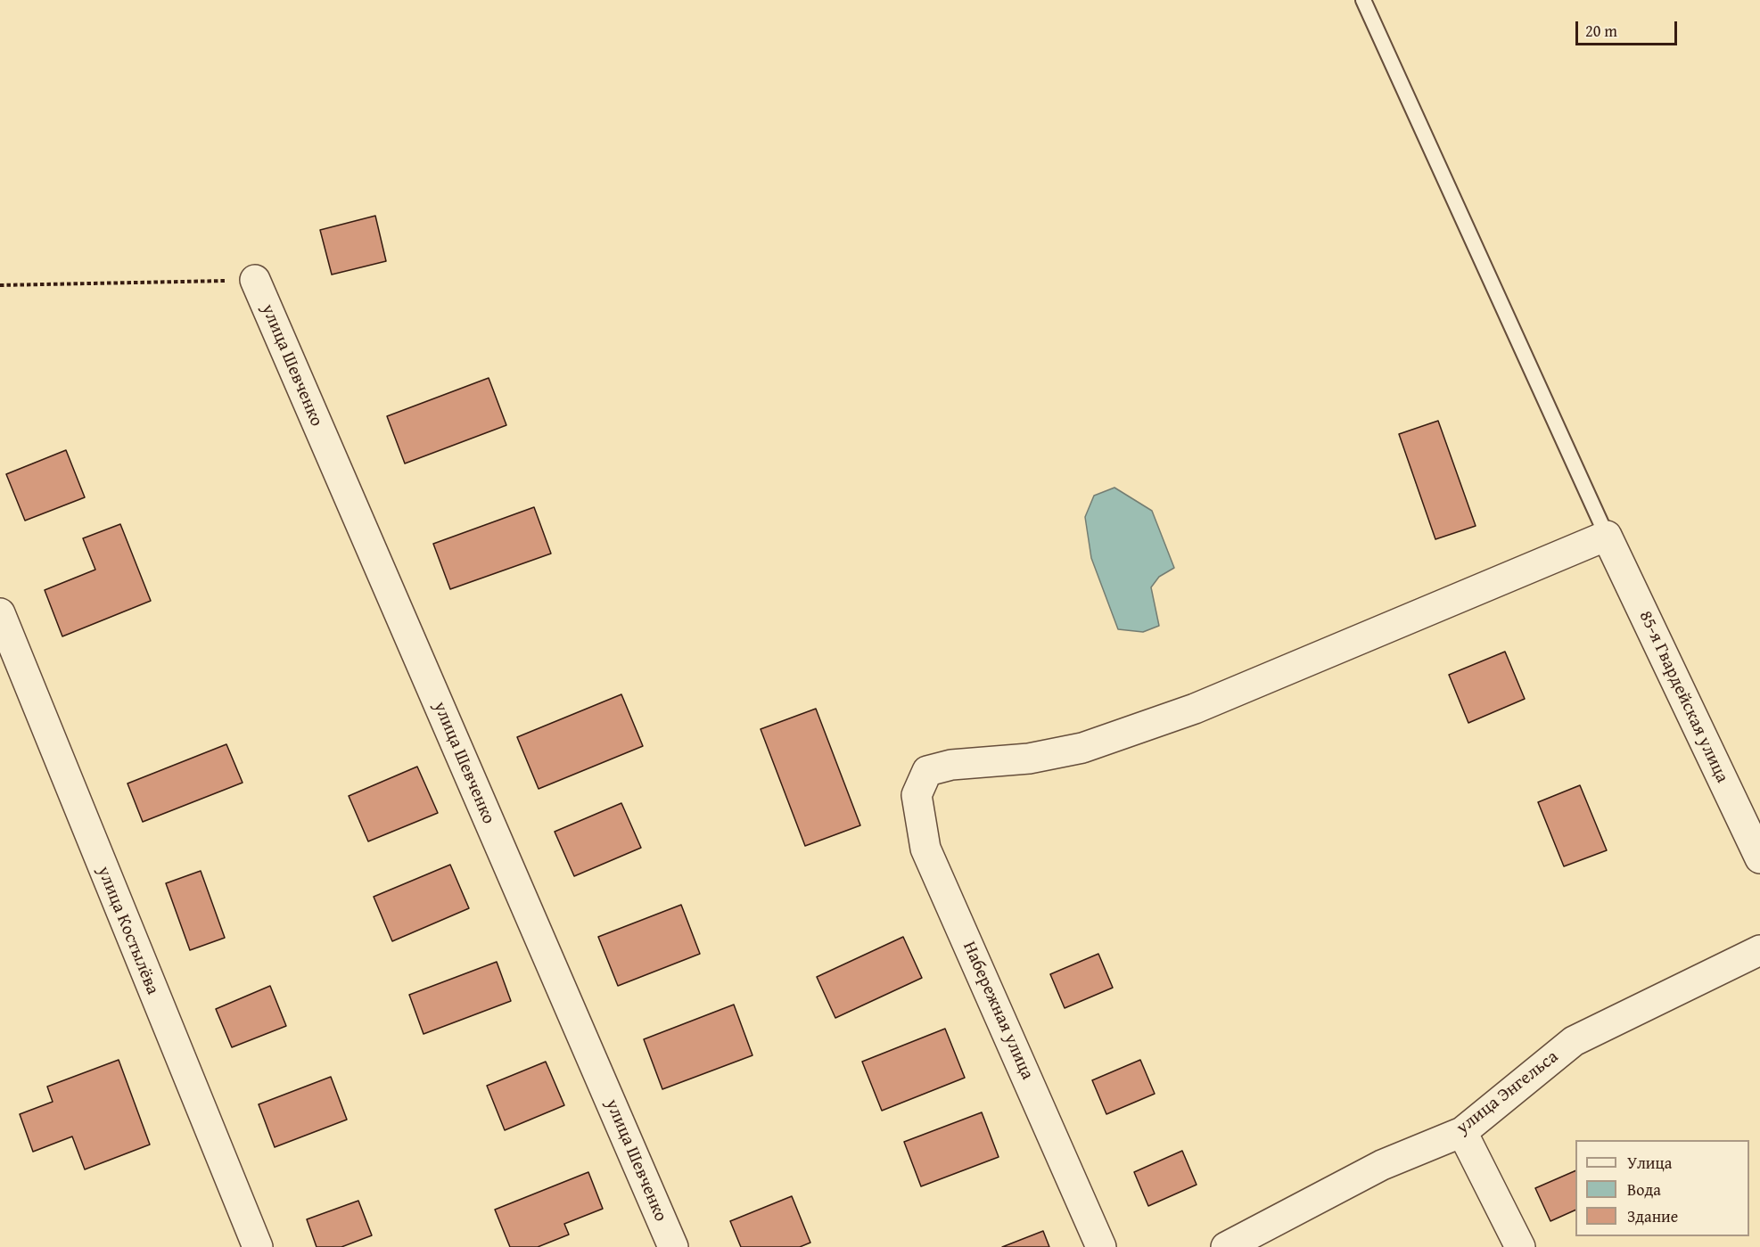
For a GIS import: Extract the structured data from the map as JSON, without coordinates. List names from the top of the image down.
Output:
{
  "streets": {
    "street": [
      "улица Шевченко",
      "85-я Гвардейская улица",
      "улица Костылёва",
      "Набережная улица",
      "улица Энгельса"
    ]
  },
  "crossings": [
    ["85-я Гвардейская улица", "Набережная улица"]
  ],
  "legend": ["Улица", "Вода", "Здание"],
  "scale_bar": "20 m"
}
